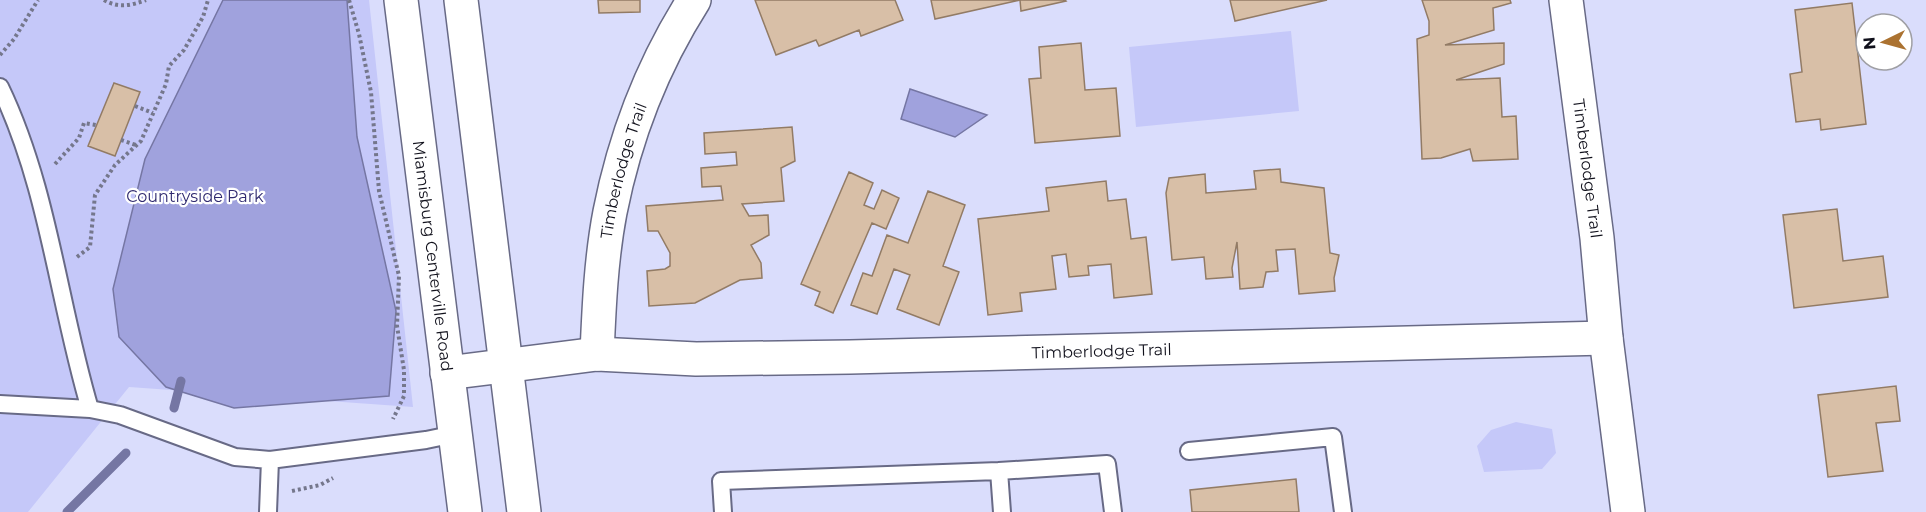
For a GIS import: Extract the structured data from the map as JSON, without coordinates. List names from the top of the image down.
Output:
{
  "streets": {
    "street": ["Timberlodge Trail", "Miamisburg Centerville Road"]
  },
  "crossings": [
    ["Timberlodge Trail", "Miamisburg Centerville Road"]
  ],
  "parks": ["Countryside Park"],
  "north": "left"
}
